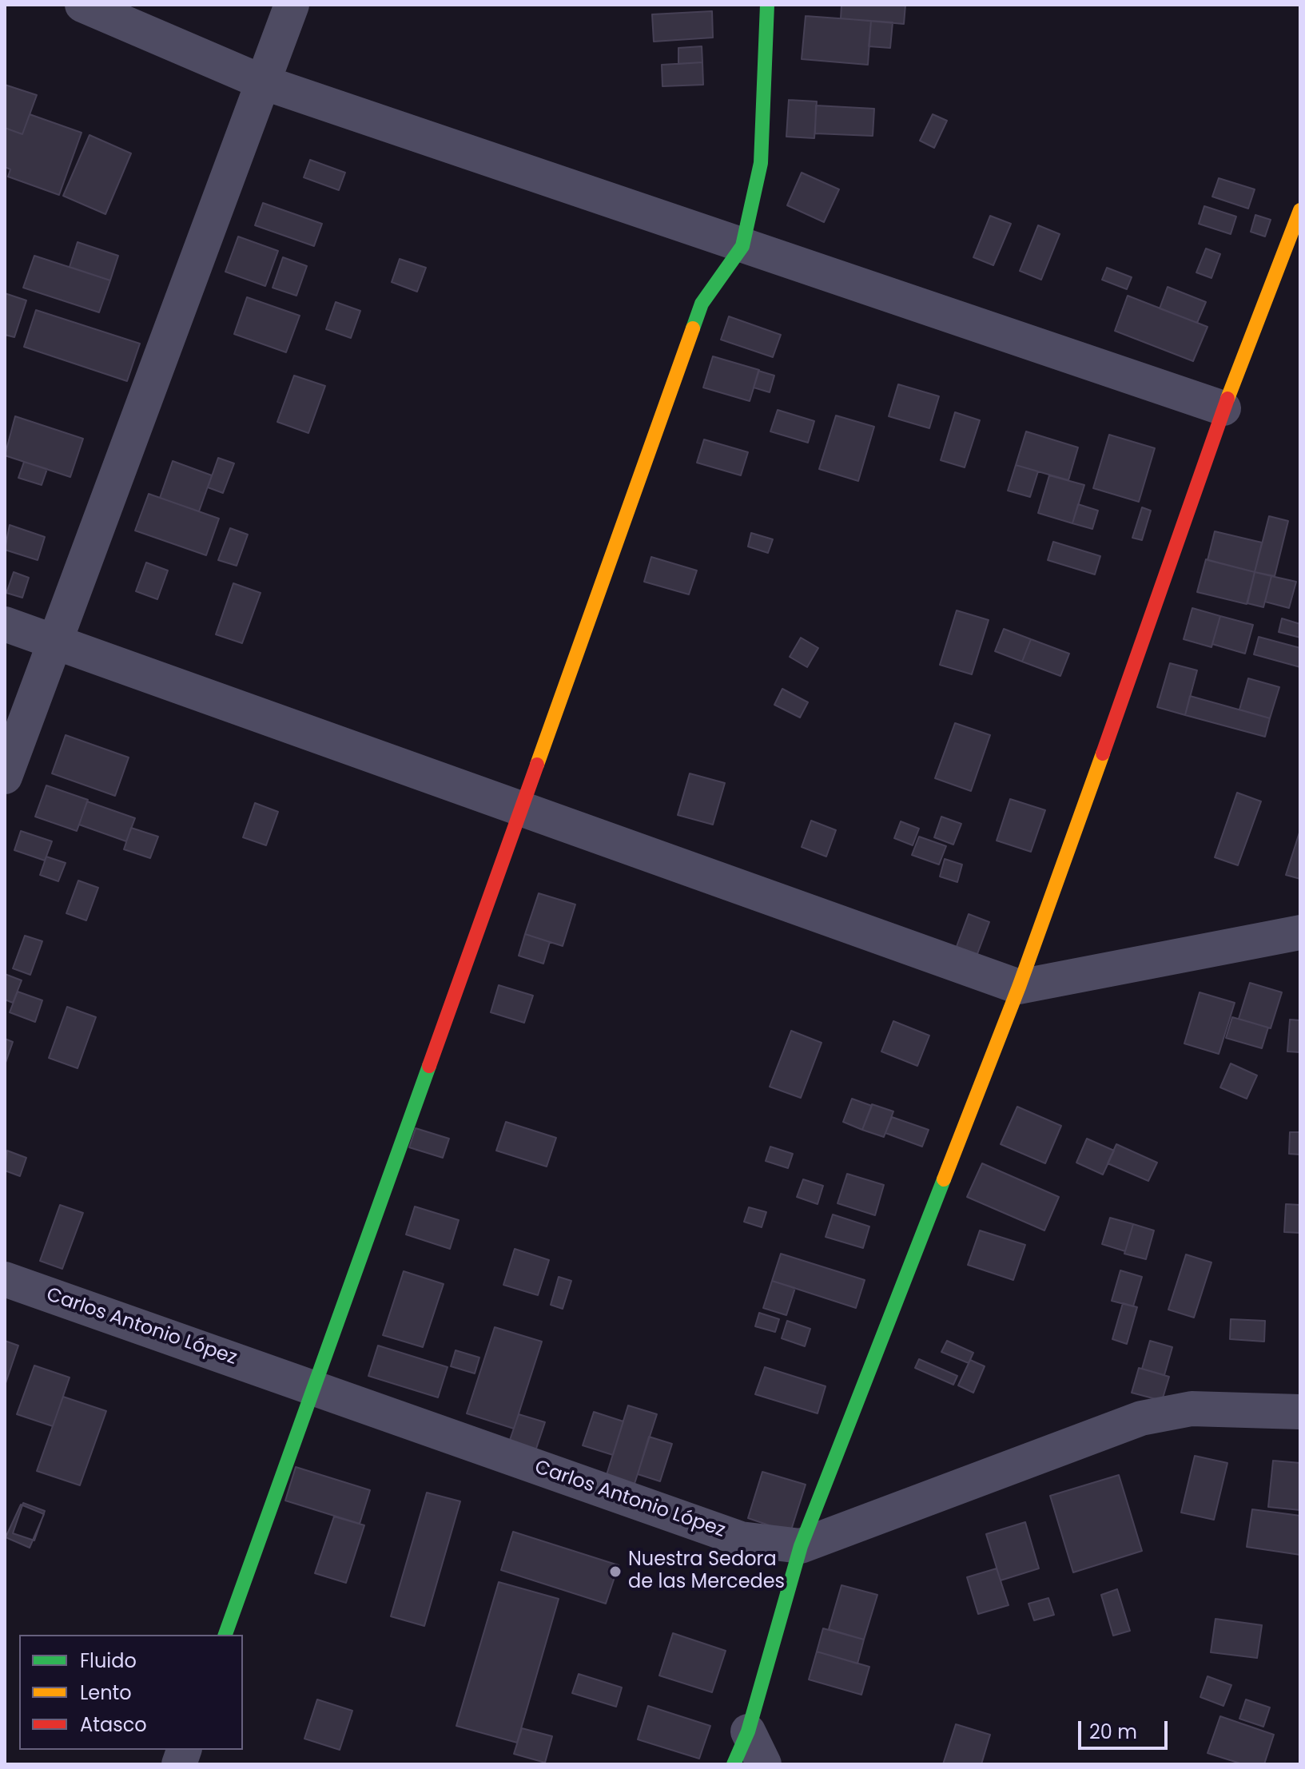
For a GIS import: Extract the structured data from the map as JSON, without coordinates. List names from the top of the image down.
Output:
{
  "streets": {
    "street": ["Carlos Antonio López"]
  },
  "places": ["Nuestra Sedora de las Mercedes"],
  "legend": ["Fluido", "Lento", "Atasco"],
  "scale_bar": "20 m"
}
